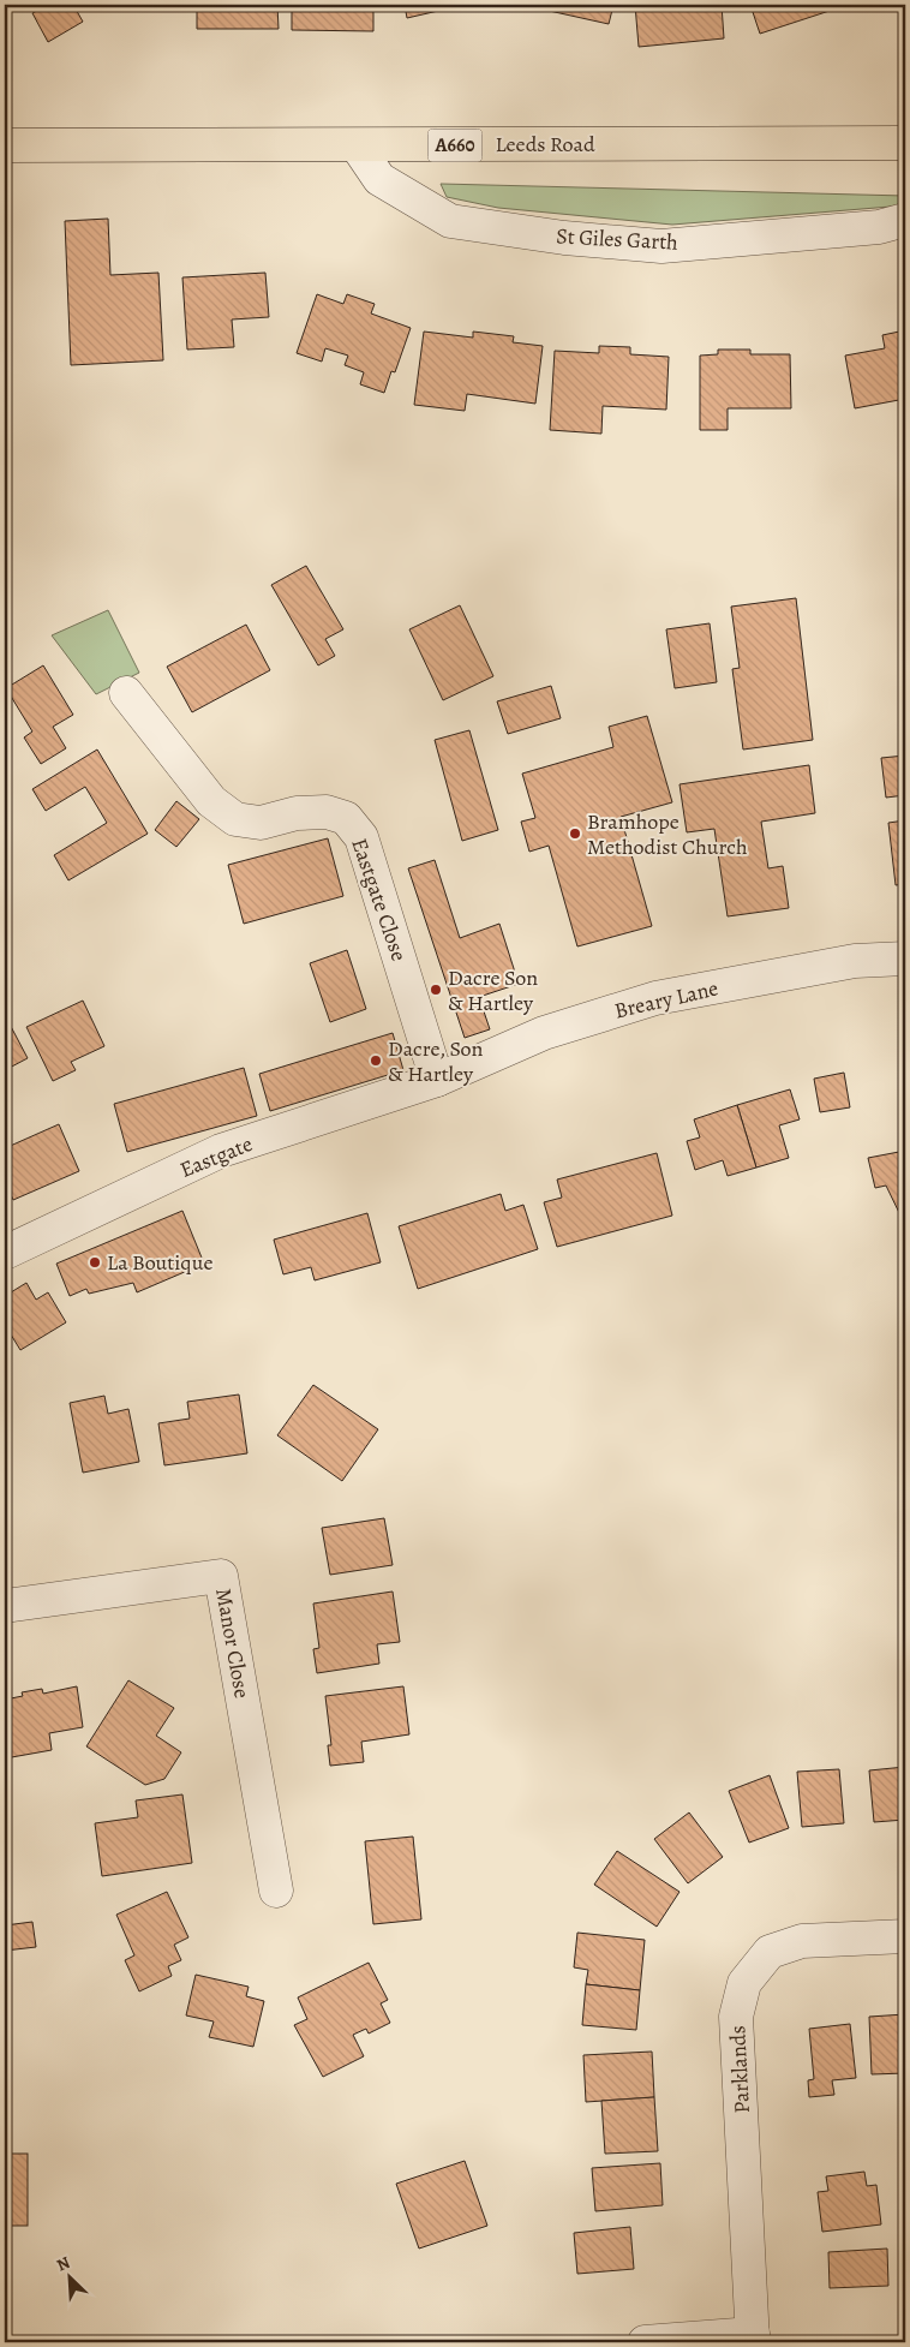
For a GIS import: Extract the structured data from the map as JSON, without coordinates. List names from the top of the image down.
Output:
{
  "streets": {
    "highway": ["Leeds Road", "A660"],
    "street": [
      "St Giles Garth",
      "Eastgate Close",
      "Breary Lane",
      "Eastgate",
      "Manor Close",
      "Parklands"
    ]
  },
  "crossings": [
    ["Leeds Road", "St Giles Garth"],
    ["Eastgate Close", "Breary Lane"],
    ["Eastgate Close", "Eastgate"],
    ["Breary Lane", "Eastgate"]
  ],
  "places": [
    "Bramhope Methodist Church",
    "Dacre Son & Hartley",
    "Dacre, Son & Hartley",
    "La Boutique"
  ],
  "north": "top left"
}
